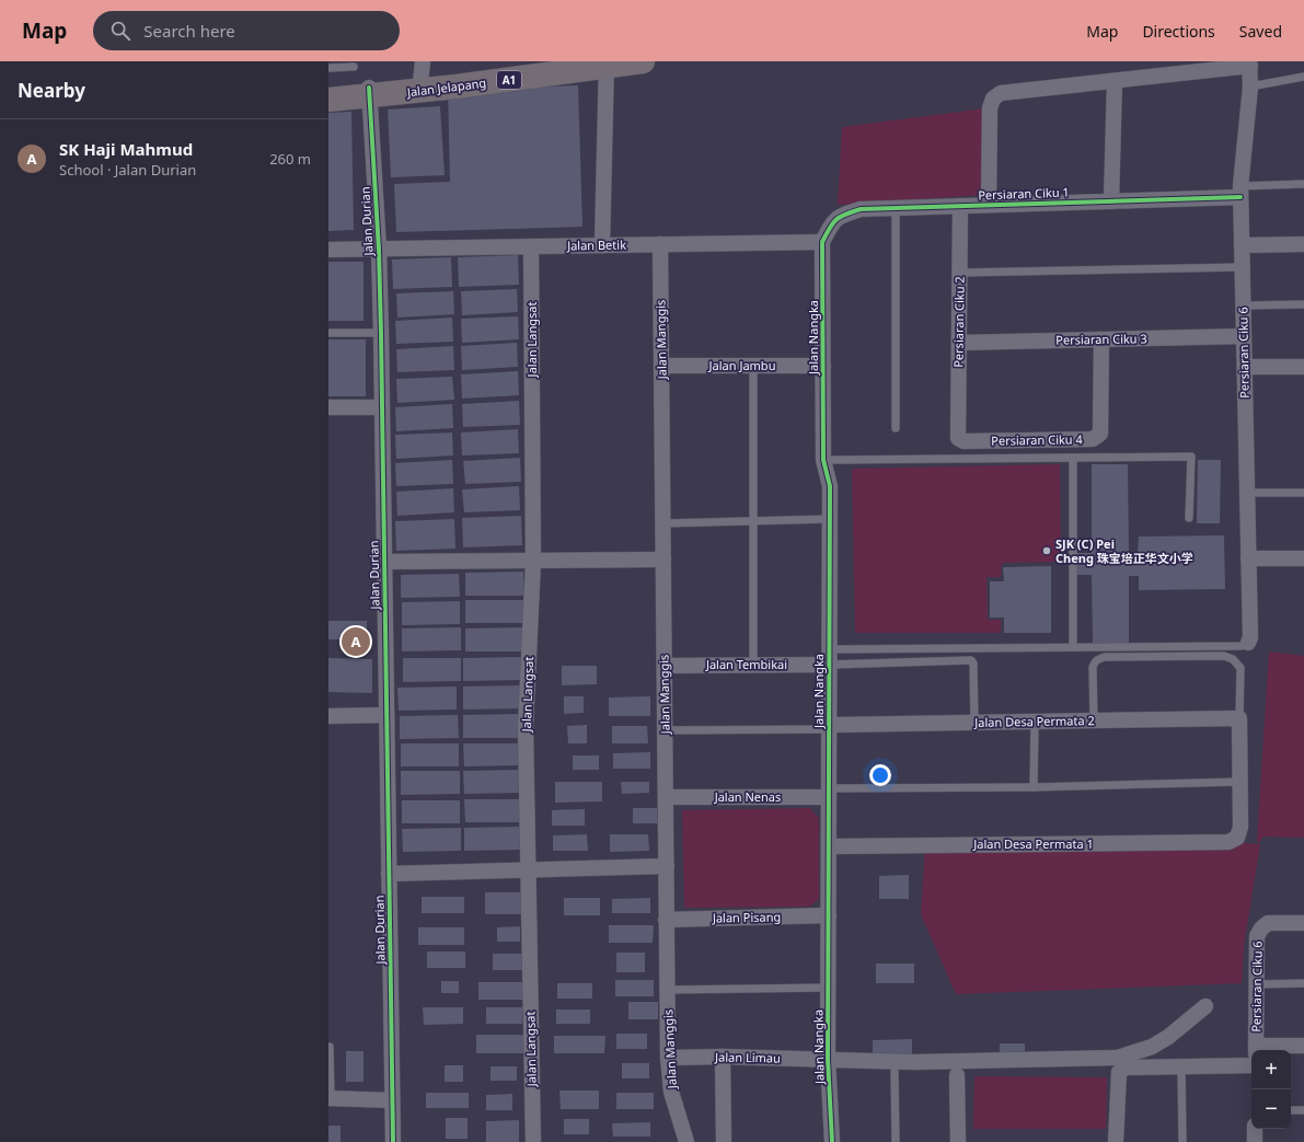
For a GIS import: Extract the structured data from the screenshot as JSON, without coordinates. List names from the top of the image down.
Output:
{
  "streets": {
    "main road": ["A1", "Jalan Jelapang"],
    "street": [
      "Persiaran Ciku 1",
      "Jalan Durian",
      "Jalan Betik",
      "Persiaran Ciku 2",
      "Jalan Nangka",
      "Jalan Langsat",
      "Jalan Manggis",
      "Persiaran Ciku 3",
      "Persiaran Ciku 6",
      "Jalan Jambu",
      "Persiaran Ciku 4",
      "Jalan Tembikai",
      "Jalan Desa Permata 2",
      "Jalan Nenas",
      "Jalan Desa Permata 1",
      "Jalan Pisang",
      "Jalan Limau"
    ]
  },
  "crossings": [
    ["Jalan Jelapang", "Jalan Durian"],
    ["Persiaran Ciku 1", "Jalan Betik"],
    ["Persiaran Ciku 1", "Persiaran Ciku 2"],
    ["Persiaran Ciku 1", "Jalan Nangka"],
    ["Persiaran Ciku 1", "Persiaran Ciku 6"],
    ["Jalan Durian", "Jalan Betik"],
    ["Jalan Betik", "Jalan Nangka"],
    ["Jalan Betik", "Jalan Langsat"],
    ["Jalan Betik", "Jalan Manggis"],
    ["Persiaran Ciku 2", "Persiaran Ciku 3"],
    ["Persiaran Ciku 2", "Persiaran Ciku 4"],
    ["Jalan Nangka", "Jalan Jambu"],
    ["Jalan Nangka", "Jalan Tembikai"],
    ["Jalan Nangka", "Jalan Desa Permata 2"],
    ["Jalan Nangka", "Jalan Nenas"],
    ["Jalan Nangka", "Jalan Desa Permata 1"],
    ["Jalan Nangka", "Jalan Pisang"],
    ["Jalan Nangka", "Jalan Limau"],
    ["Jalan Manggis", "Jalan Jambu"],
    ["Jalan Manggis", "Jalan Tembikai"],
    ["Jalan Manggis", "Jalan Nenas"],
    ["Jalan Manggis", "Jalan Pisang"],
    ["Jalan Manggis", "Jalan Limau"],
    ["Persiaran Ciku 3", "Persiaran Ciku 6"],
    ["Persiaran Ciku 3", "Persiaran Ciku 4"]
  ],
  "places": ["SJK (C) Pei Cheng 珠宝培正华文小学"],
  "page": {
    "header": "Map",
    "search": "Search here",
    "nav": ["Map", "Directions", "Saved"],
    "heading": "Nearby",
    "list": [
      {
        "mark": "A",
        "name": "SK Haji Mahmud",
        "note": "School · Jalan Durian",
        "value": "260 m"
      }
    ],
    "pins": "A",
    "map_buttons": ["+", "−"]
  }
}
